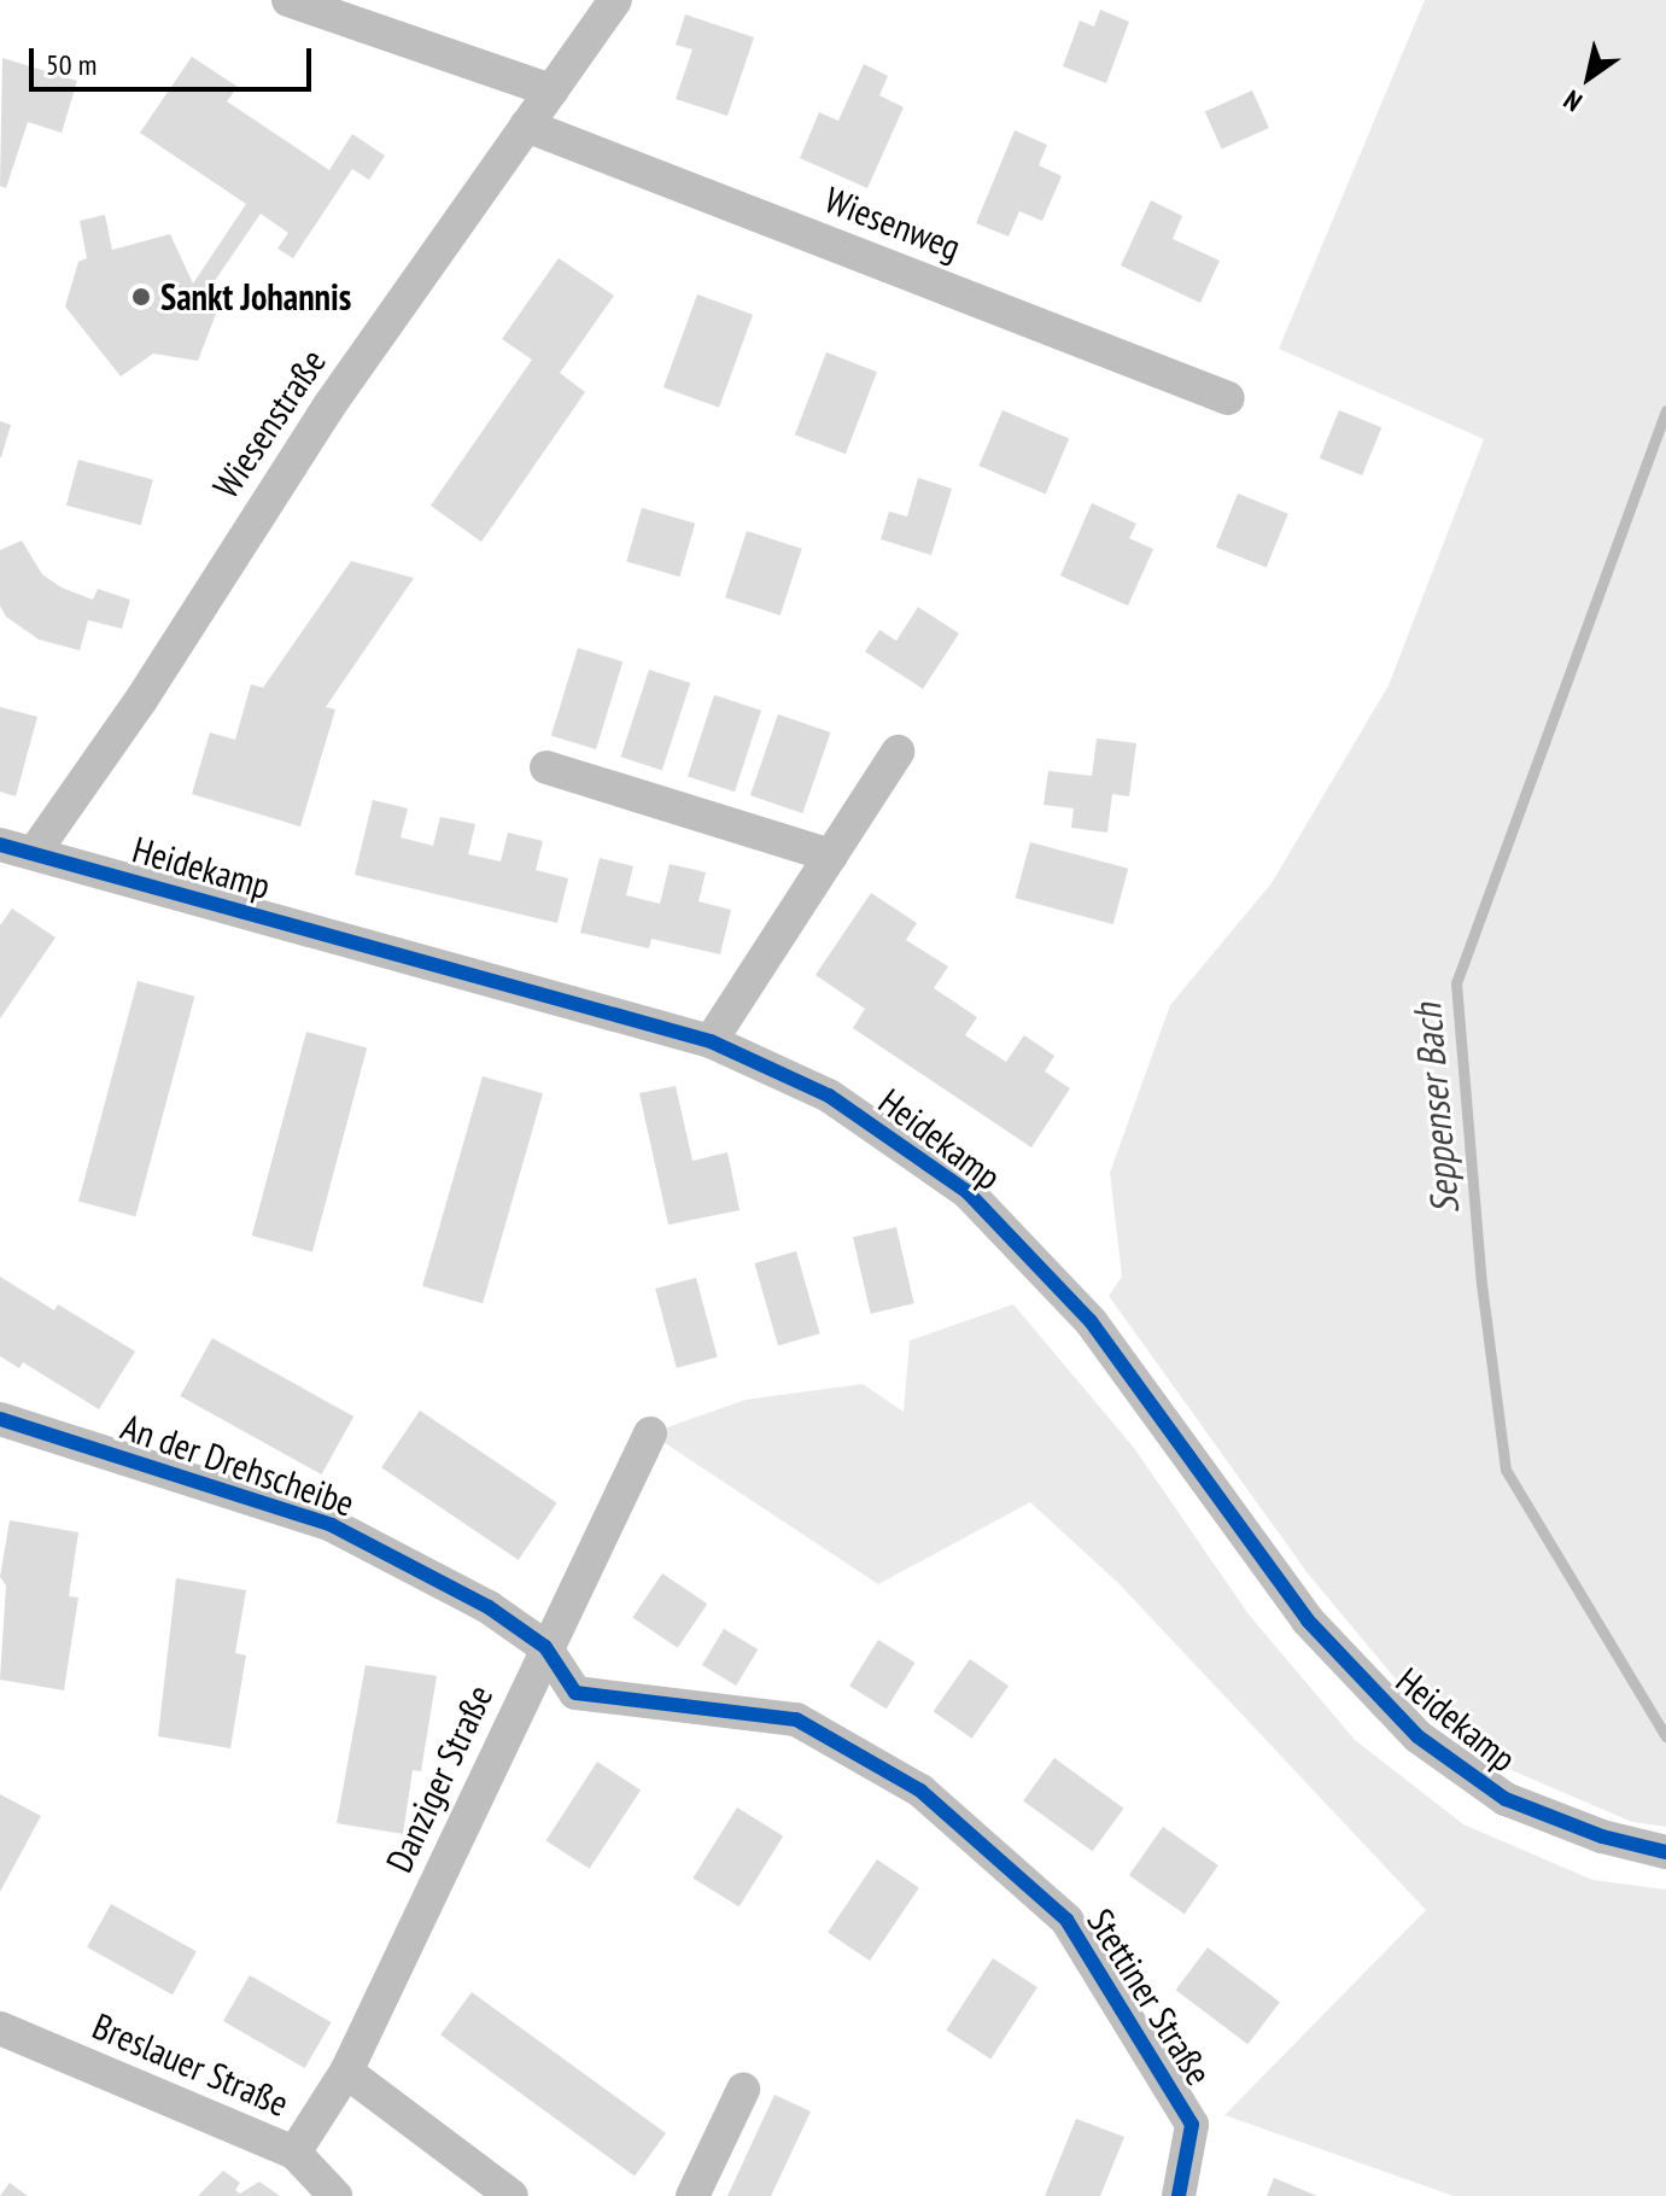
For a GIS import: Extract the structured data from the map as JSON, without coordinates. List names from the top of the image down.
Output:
{
  "streets": {
    "street": [
      "Wiesenweg",
      "Wiesenstraße",
      "Heidekamp",
      "An der Drehscheibe",
      "Danziger Straße",
      "Stettiner Straße",
      "Breslauer Straße"
    ]
  },
  "crossings": [
    ["Wiesenweg", "Wiesenstraße"],
    ["Wiesenstraße", "Heidekamp"],
    ["An der Drehscheibe", "Danziger Straße"],
    ["An der Drehscheibe", "Stettiner Straße"],
    ["Danziger Straße", "Stettiner Straße"],
    ["Danziger Straße", "Breslauer Straße"]
  ],
  "water": ["Seppenser Bach"],
  "places": ["Sankt Johannis"],
  "scale_bar": "50 m",
  "north": "bottom left"
}
